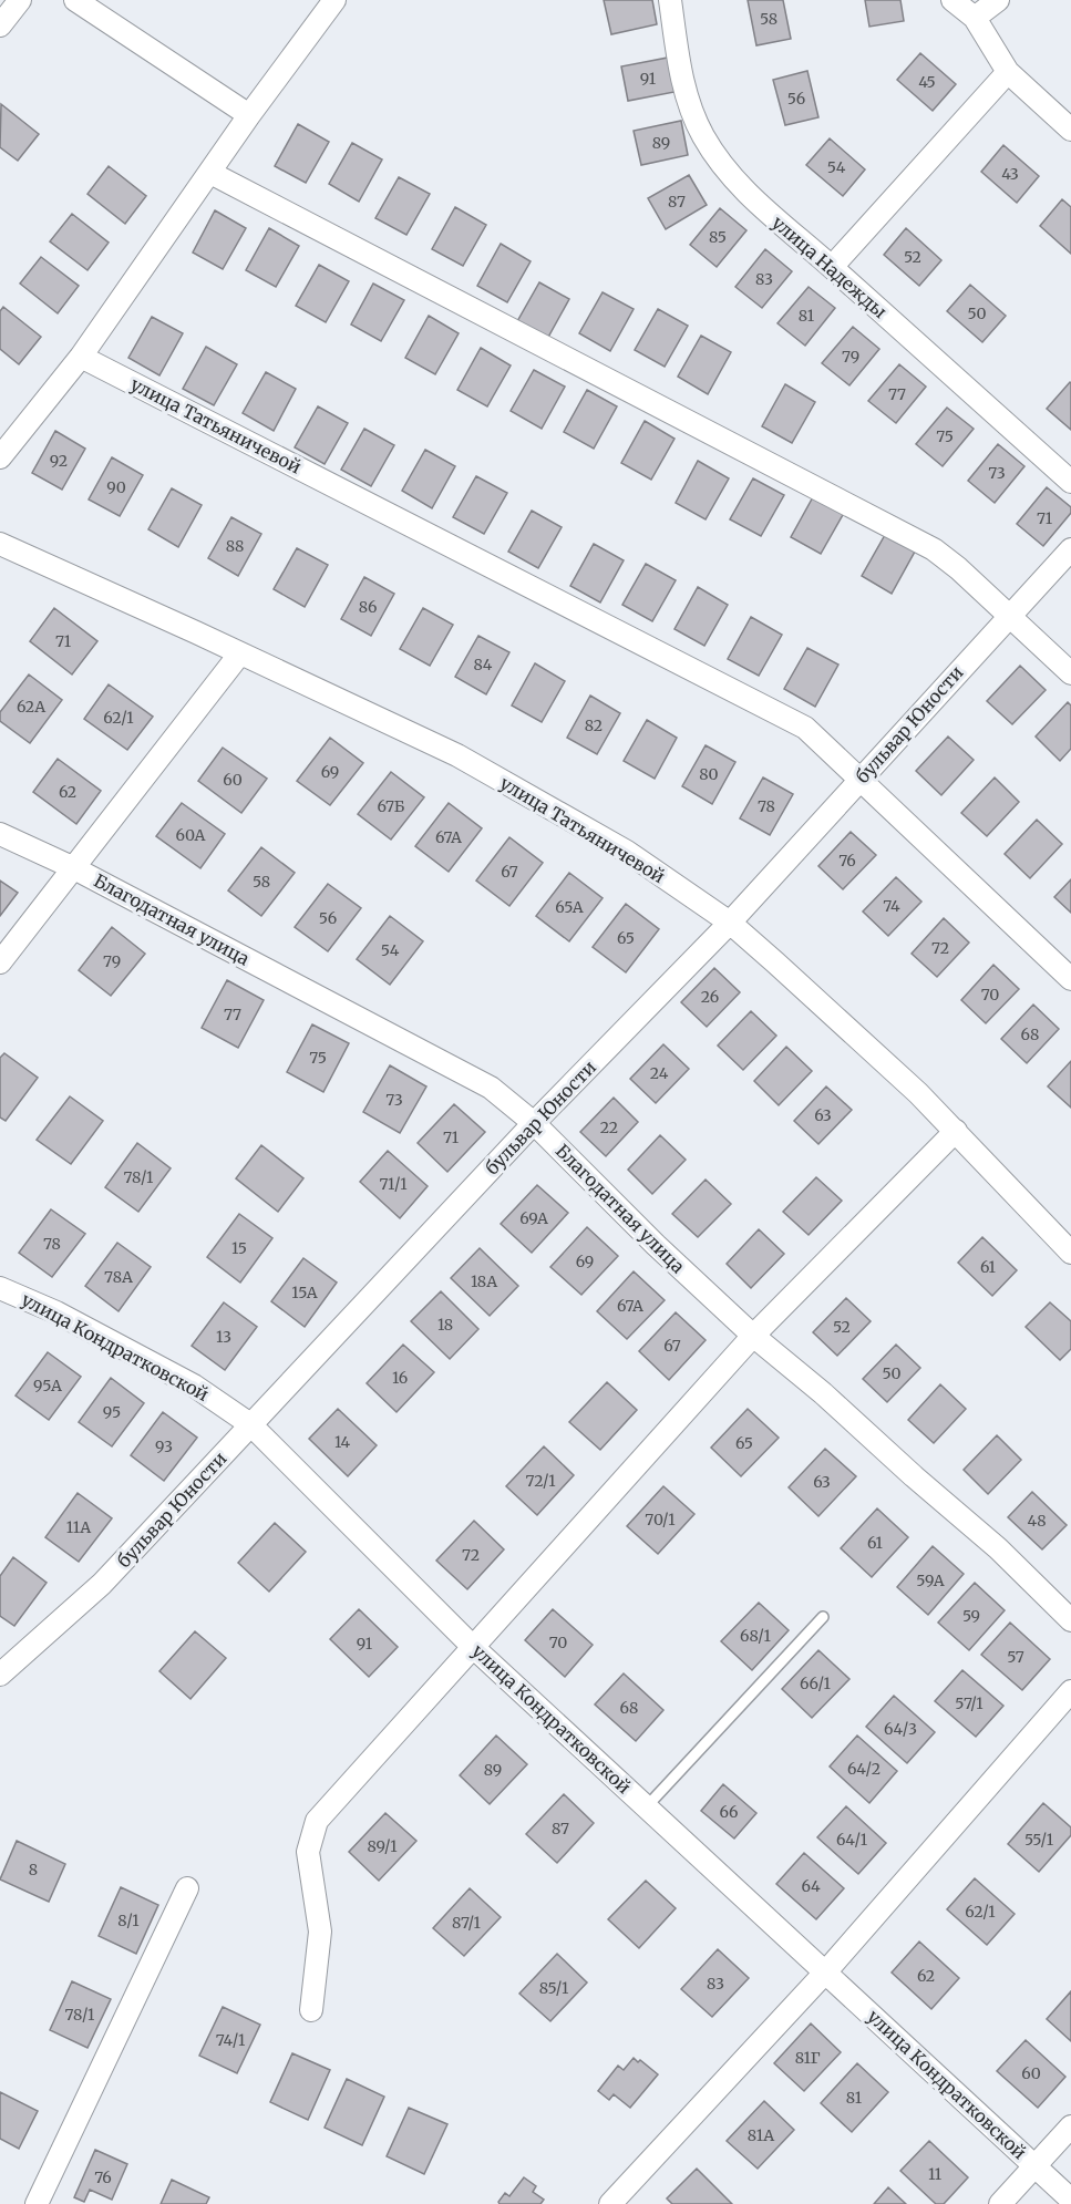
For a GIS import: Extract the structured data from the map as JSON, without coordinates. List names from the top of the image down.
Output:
{
  "streets": {
    "street": [
      "улица Надежды",
      "улица Татьяничевой",
      "бульвар Юности",
      "Благодатная улица",
      "улица Кондратковской"
    ]
  },
  "crossings": [
    ["улица Татьяничевой", "бульвар Юности"],
    ["бульвар Юности", "Благодатная улица"],
    ["бульвар Юности", "улица Кондратковской"]
  ],
  "house_numbers": [
    "58",
    "91",
    "45",
    "56",
    "89",
    "54",
    "43",
    "87",
    "85",
    "52",
    "83",
    "50",
    "81",
    "79",
    "77",
    "75",
    "92",
    "73",
    "90",
    "71",
    "88",
    "86",
    "71",
    "84",
    "62А",
    "62/1",
    "82",
    "69",
    "80",
    "60",
    "62",
    "67Б",
    "78",
    "60А",
    "67А",
    "76",
    "67",
    "58",
    "74",
    "65А",
    "56",
    "65",
    "72",
    "54",
    "79",
    "70",
    "26",
    "77",
    "68",
    "75",
    "24",
    "73",
    "63",
    "22",
    "71",
    "78/1",
    "71/1",
    "69А",
    "78",
    "15",
    "69",
    "61",
    "78А",
    "18А",
    "15А",
    "67А",
    "18",
    "52",
    "13",
    "67",
    "50",
    "16",
    "95А",
    "95",
    "14",
    "65",
    "93",
    "72/1",
    "63",
    "70/1",
    "48",
    "11А",
    "61",
    "72",
    "59А",
    "59",
    "68/1",
    "70",
    "91",
    "57",
    "66/1",
    "57/1",
    "68",
    "64/3",
    "64/2",
    "89",
    "66",
    "87",
    "64/1",
    "55/1",
    "89/1",
    "8",
    "64",
    "62/1",
    "8/1",
    "87/1",
    "62",
    "83",
    "85/1",
    "78/1",
    "74/1",
    "81Г",
    "60",
    "81",
    "81А",
    "11",
    "76"
  ]
}
